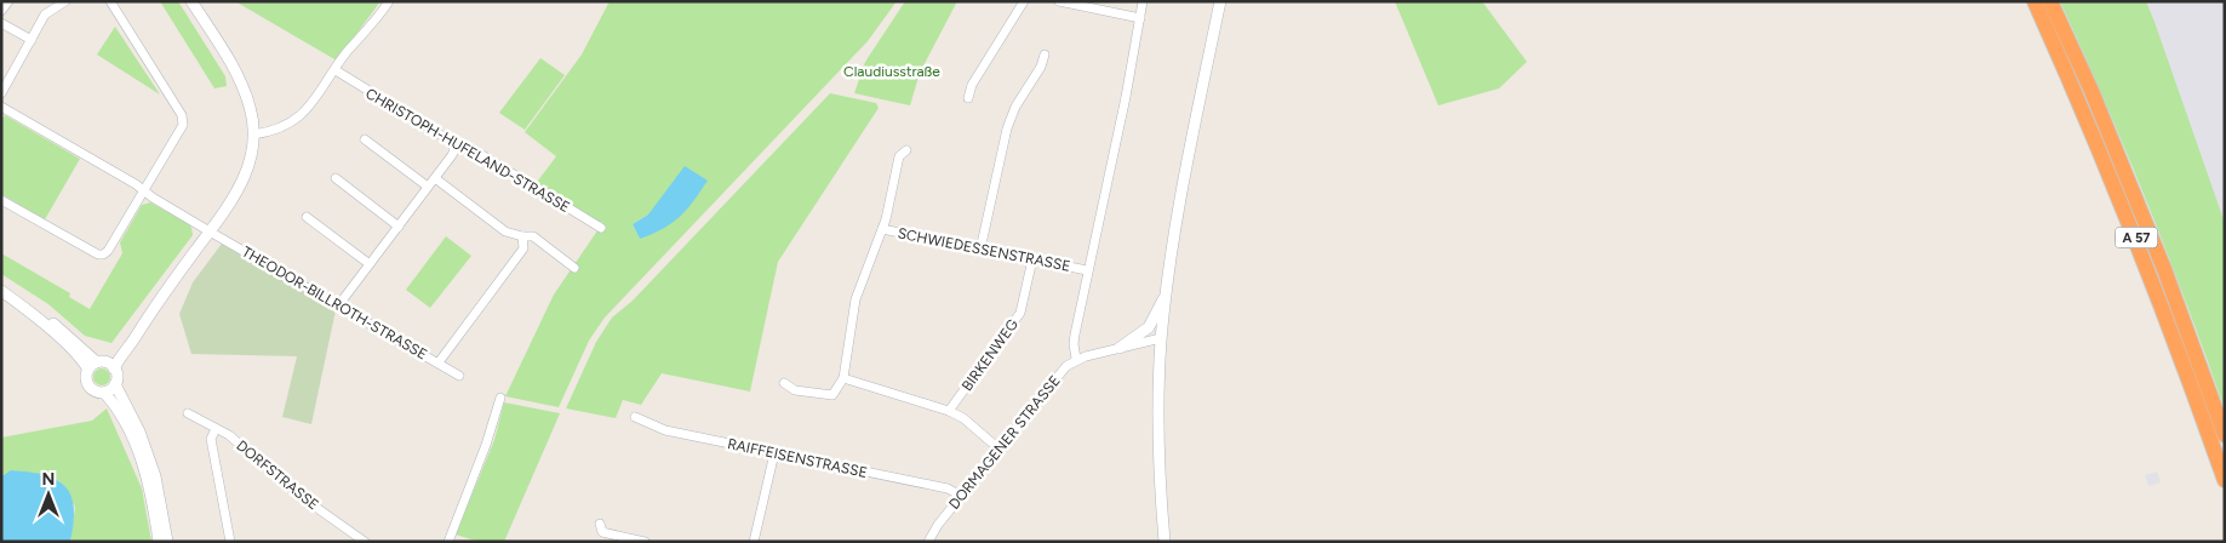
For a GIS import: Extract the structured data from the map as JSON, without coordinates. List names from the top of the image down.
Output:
{
  "streets": {
    "highway": ["A 57"],
    "street": [
      "CHRISTOPH-HUFELAND-STRASSE",
      "SCHWIEDESSENSTRASSE",
      "THEODOR-BILLROTH-STRASSE",
      "BIRKENWEG",
      "DORMAGENER STRASSE",
      "RAIFFEISENSTRASSE",
      "DORFSTRASSE"
    ]
  },
  "crossings": [
    ["SCHWIEDESSENSTRASSE", "BIRKENWEG"],
    ["DORMAGENER STRASSE", "RAIFFEISENSTRASSE"]
  ],
  "parks": ["Claudiusstraße"],
  "north": "top"
}
